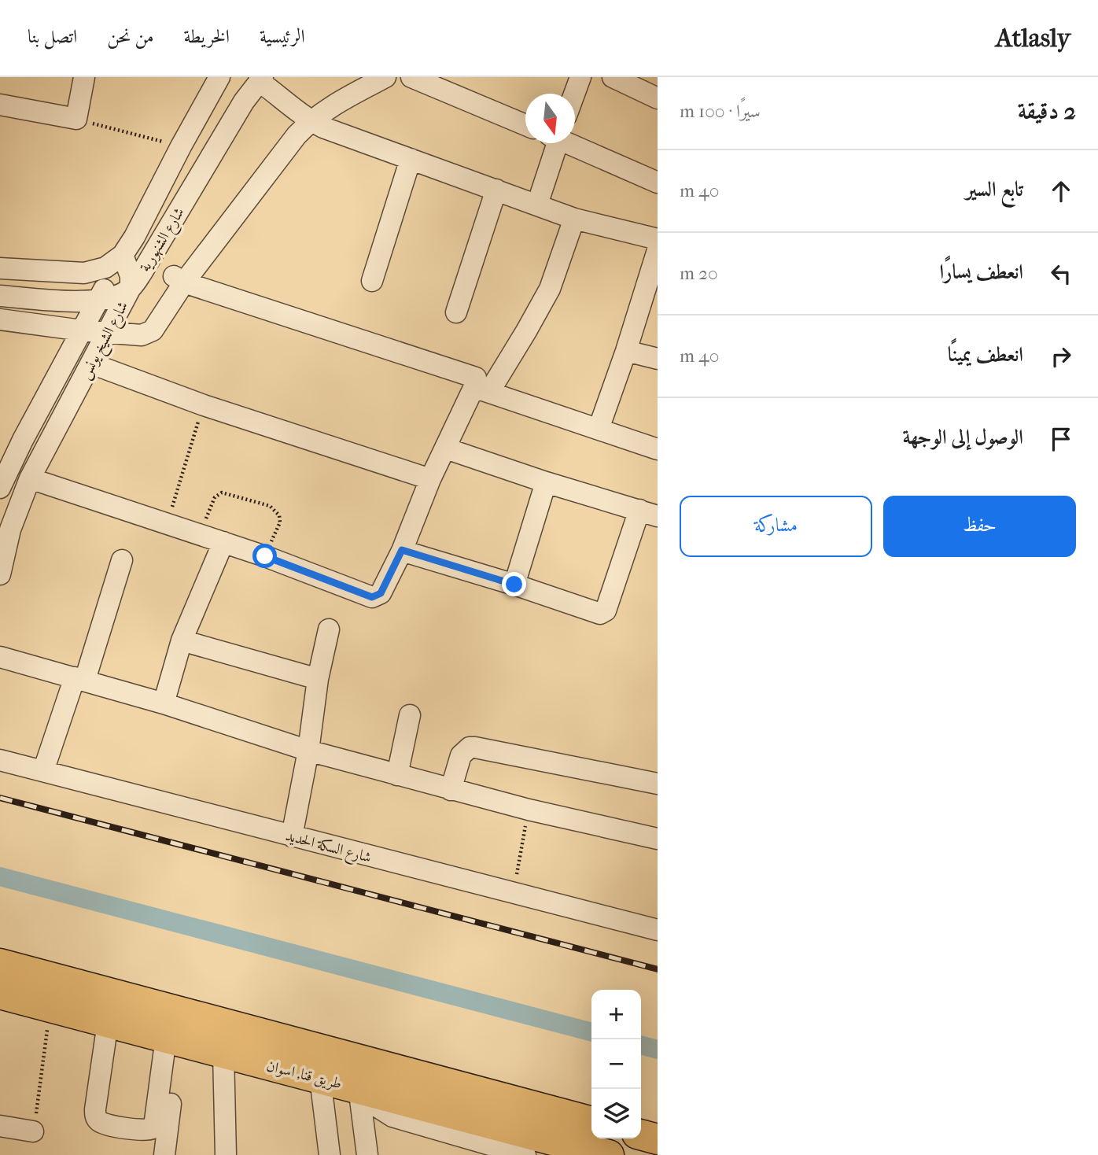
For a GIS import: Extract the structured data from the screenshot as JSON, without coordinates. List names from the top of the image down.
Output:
{
  "streets": {
    "highway": ["طريق قنا, اسوان"],
    "street": ["شارع الشنهورية", "شارع الشيخ يونس", "شارع السكة الحديد"]
  },
  "crossings": [
    ["شارع الشنهورية", "شارع الشيخ يونس"]
  ],
  "north": "bottom",
  "page": {
    "header": "Atlasly",
    "nav": [
      "الرئيسية",
      "الخريطة",
      "من نحن",
      "اتصل بنا"
    ],
    "heading": ["2 دقيقة", "سيرًا · 100 m"],
    "list": [
      ["تابع السير", "40 m"],
      ["انعطف يسارًا", "20 m"],
      ["انعطف يمينًا", "40 m"],
      "الوصول إلى الوجهة"
    ],
    "buttons": ["حفظ", "مشاركة"],
    "map_buttons": ["+", "−"]
  }
}
